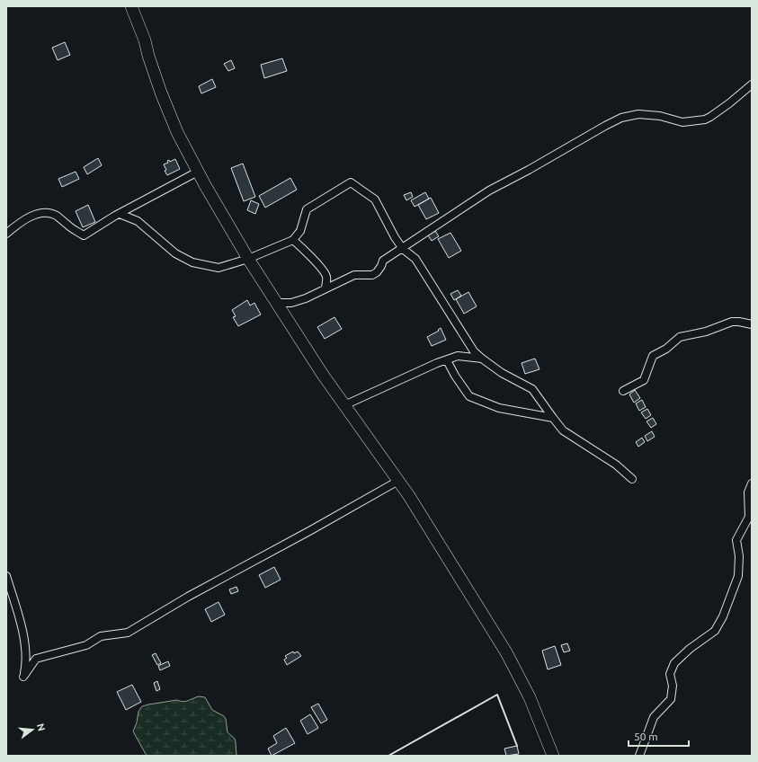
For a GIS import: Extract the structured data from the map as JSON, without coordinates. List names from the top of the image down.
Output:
{
  "scale_bar": "50 m",
  "north": "right"
}
